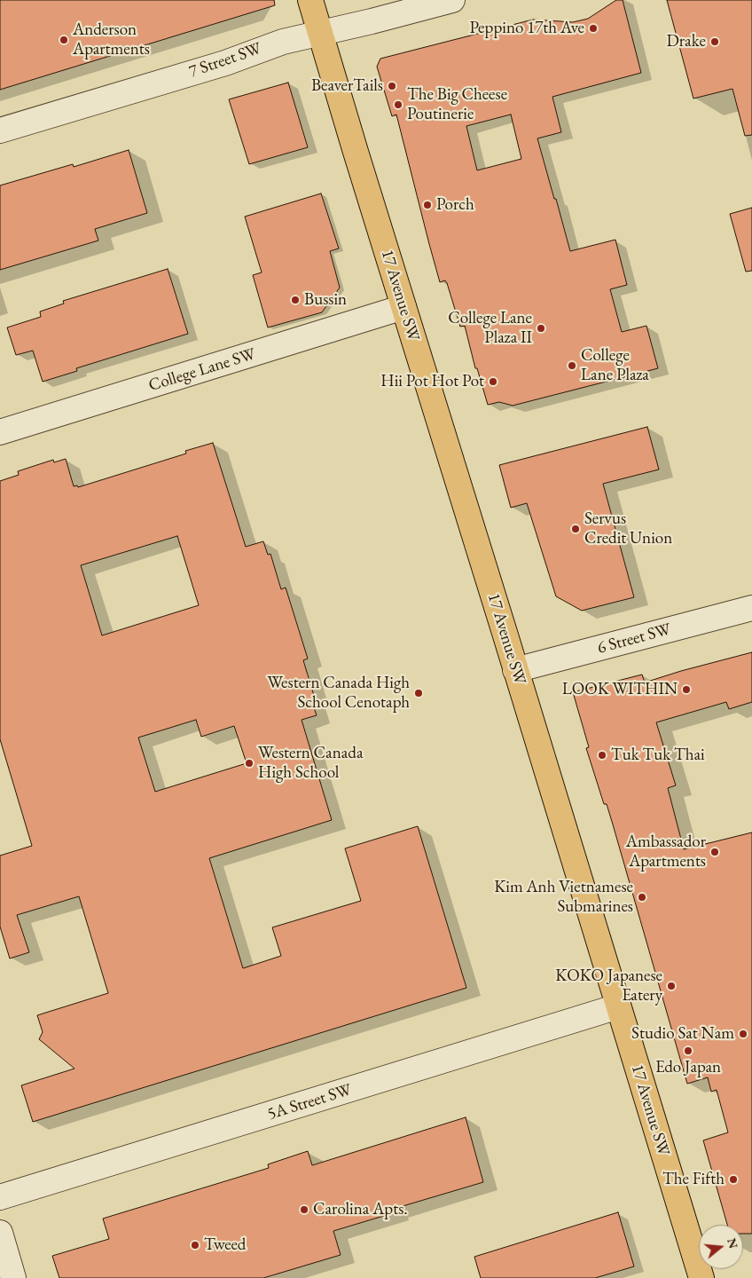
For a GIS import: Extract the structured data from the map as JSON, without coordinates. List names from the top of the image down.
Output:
{
  "streets": {
    "main road": ["17 Avenue SW"],
    "street": [
      "7 Street SW",
      "College Lane SW",
      "6 Street SW",
      "5A Street SW"
    ]
  },
  "crossings": [
    ["7 Street SW", "17 Avenue SW"],
    ["17 Avenue SW", "College Lane SW"],
    ["17 Avenue SW", "6 Street SW"],
    ["17 Avenue SW", "5A Street SW"]
  ],
  "places": [
    "Peppino 17th Ave",
    "Anderson Apartments",
    "Drake",
    "BeaverTails",
    "The Big Cheese Poutinerie",
    "Porch",
    "Bussin",
    "College Lane Plaza II",
    "College Lane Plaza",
    "Hii Pot Hot Pot",
    "Servus Credit Union",
    "LOOK WITHIN",
    "Western Canada High School Cenotaph",
    "Tuk Tuk Thai",
    "Western Canada High School",
    "Ambassador Apartments",
    "Kim Anh Vietnamese Submarines",
    "KOKO Japanese Eatery",
    "Studio Sat Nam",
    "Edo Japan",
    "The Fifth",
    "Carolina Apts.",
    "Tweed"
  ],
  "north": "right"
}
